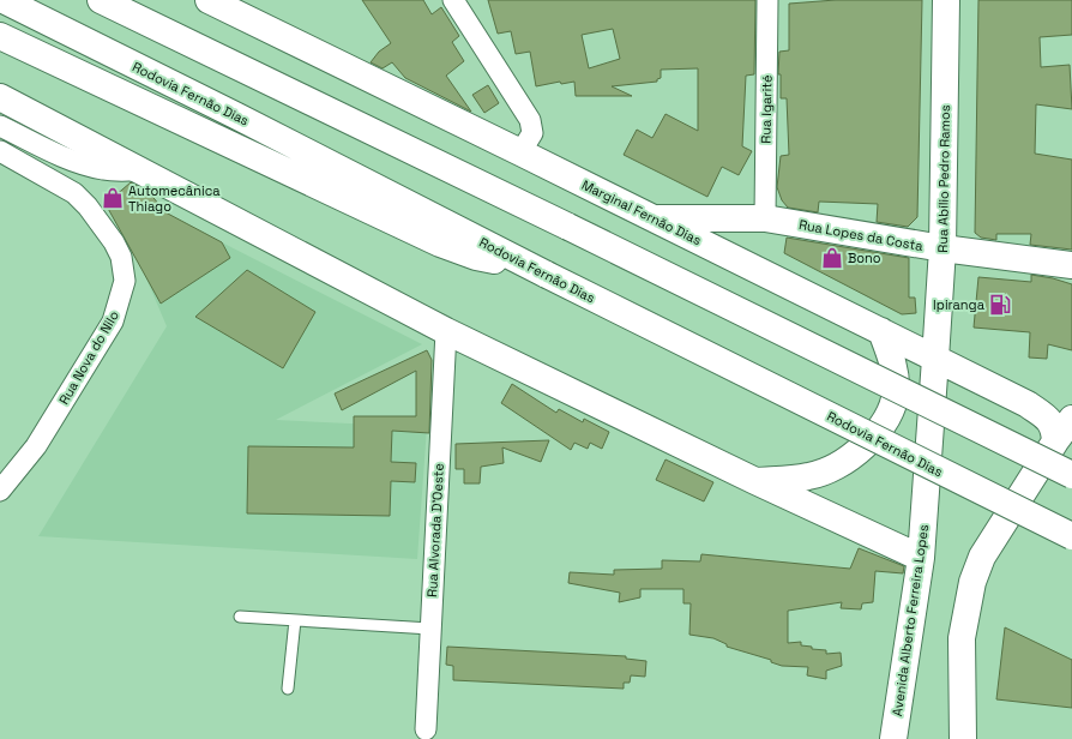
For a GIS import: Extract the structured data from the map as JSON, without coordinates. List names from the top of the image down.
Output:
{
  "streets": {
    "main road": [
      "Rodovia Fernão Dias",
      "Rua Abílio Pedro Ramos",
      "Marginal Fernão Dias",
      "Rua Lopes da Costa",
      "Avenida Alberto Ferreira Lopes"
    ],
    "street": ["Rua Igarité", "Rua Nova do Nilo", "Rua Alvorada D'Oeste"]
  },
  "crossings": [
    ["Rua Igarité", "Rua Lopes da Costa"],
    ["Rua Abílio Pedro Ramos", "Marginal Fernão Dias"],
    ["Rua Abílio Pedro Ramos", "Rua Lopes da Costa"],
    ["Rua Abílio Pedro Ramos", "Avenida Alberto Ferreira Lopes"],
    ["Marginal Fernão Dias", "Rua Lopes da Costa"],
    ["Marginal Fernão Dias", "Avenida Alberto Ferreira Lopes"]
  ],
  "places": {
    "shop": ["Automecânica Thiago", "Bono"],
    "fuel station": ["Ipiranga"]
  }
}
